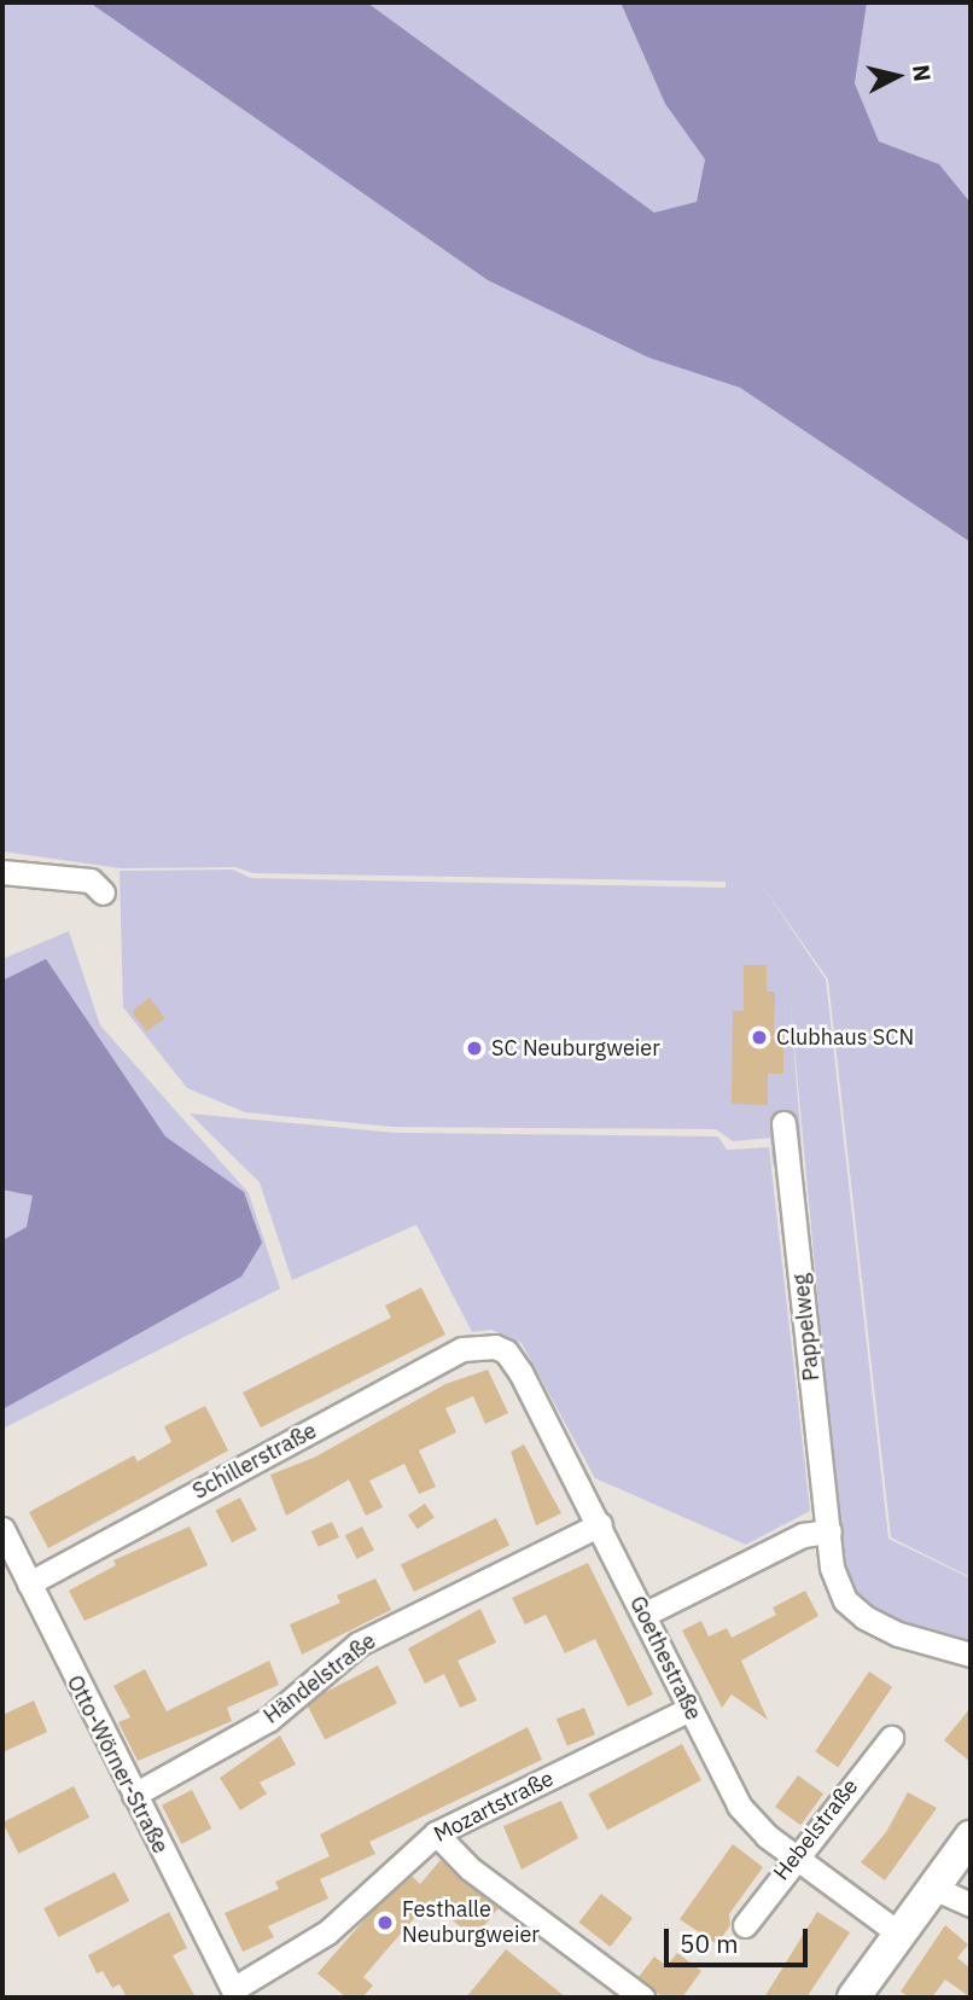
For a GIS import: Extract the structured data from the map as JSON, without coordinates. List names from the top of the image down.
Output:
{
  "streets": {
    "street": [
      "Pappelweg",
      "Schillerstraße",
      "Goethestraße",
      "Händelstraße",
      "Otto-Wörner-Straße",
      "Mozartstraße",
      "Hebelstraße"
    ]
  },
  "crossings": [
    ["Schillerstraße", "Goethestraße"],
    ["Schillerstraße", "Otto-Wörner-Straße"],
    ["Goethestraße", "Händelstraße"],
    ["Goethestraße", "Mozartstraße"],
    ["Goethestraße", "Hebelstraße"],
    ["Händelstraße", "Otto-Wörner-Straße"],
    ["Otto-Wörner-Straße", "Mozartstraße"]
  ],
  "places": ["Clubhaus SCN", "SC Neuburgweier", "Festhalle Neuburgweier"],
  "scale_bar": "50 m",
  "north": "right"
}
